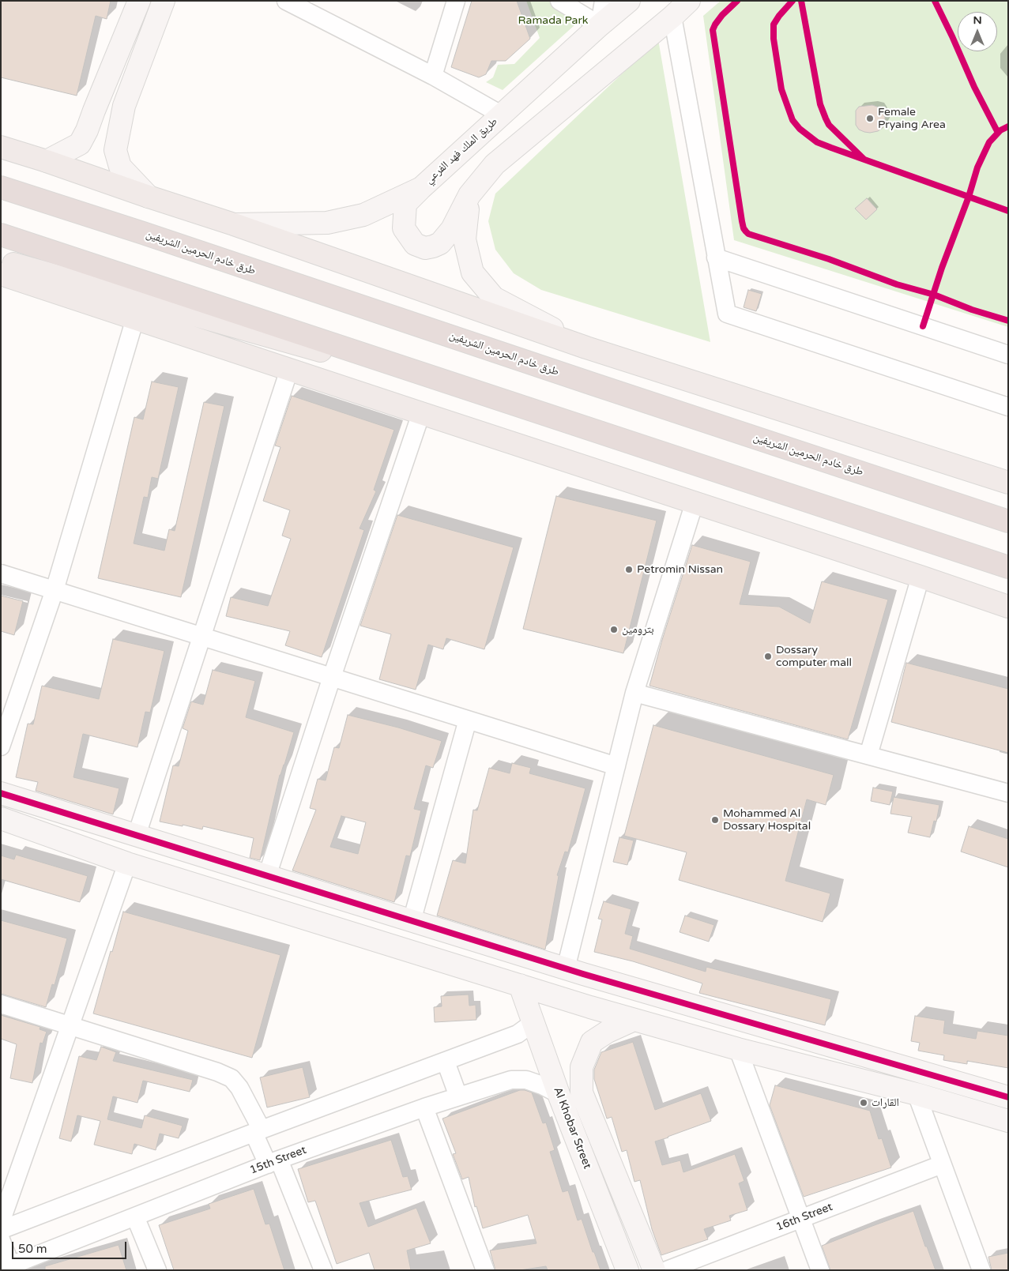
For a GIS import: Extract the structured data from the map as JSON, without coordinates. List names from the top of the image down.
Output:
{
  "streets": {
    "highway": ["طرق خادم الحرمين الشريفين"],
    "street": [
      "طريق الملك فهد الفرعي",
      "Al Khobar Street",
      "15th Street",
      "16th Street"
    ]
  },
  "crossings": [
    ["Al Khobar Street", "15th Street"]
  ],
  "parks": ["Ramada Park"],
  "places": [
    "Female Pryaing Area",
    "Petromin Nissan",
    "بترومين",
    "Dossary computer mall",
    "Mohammed Al Dossary Hospital",
    "القارات"
  ],
  "scale_bar": "50 m",
  "north": "top"
}
